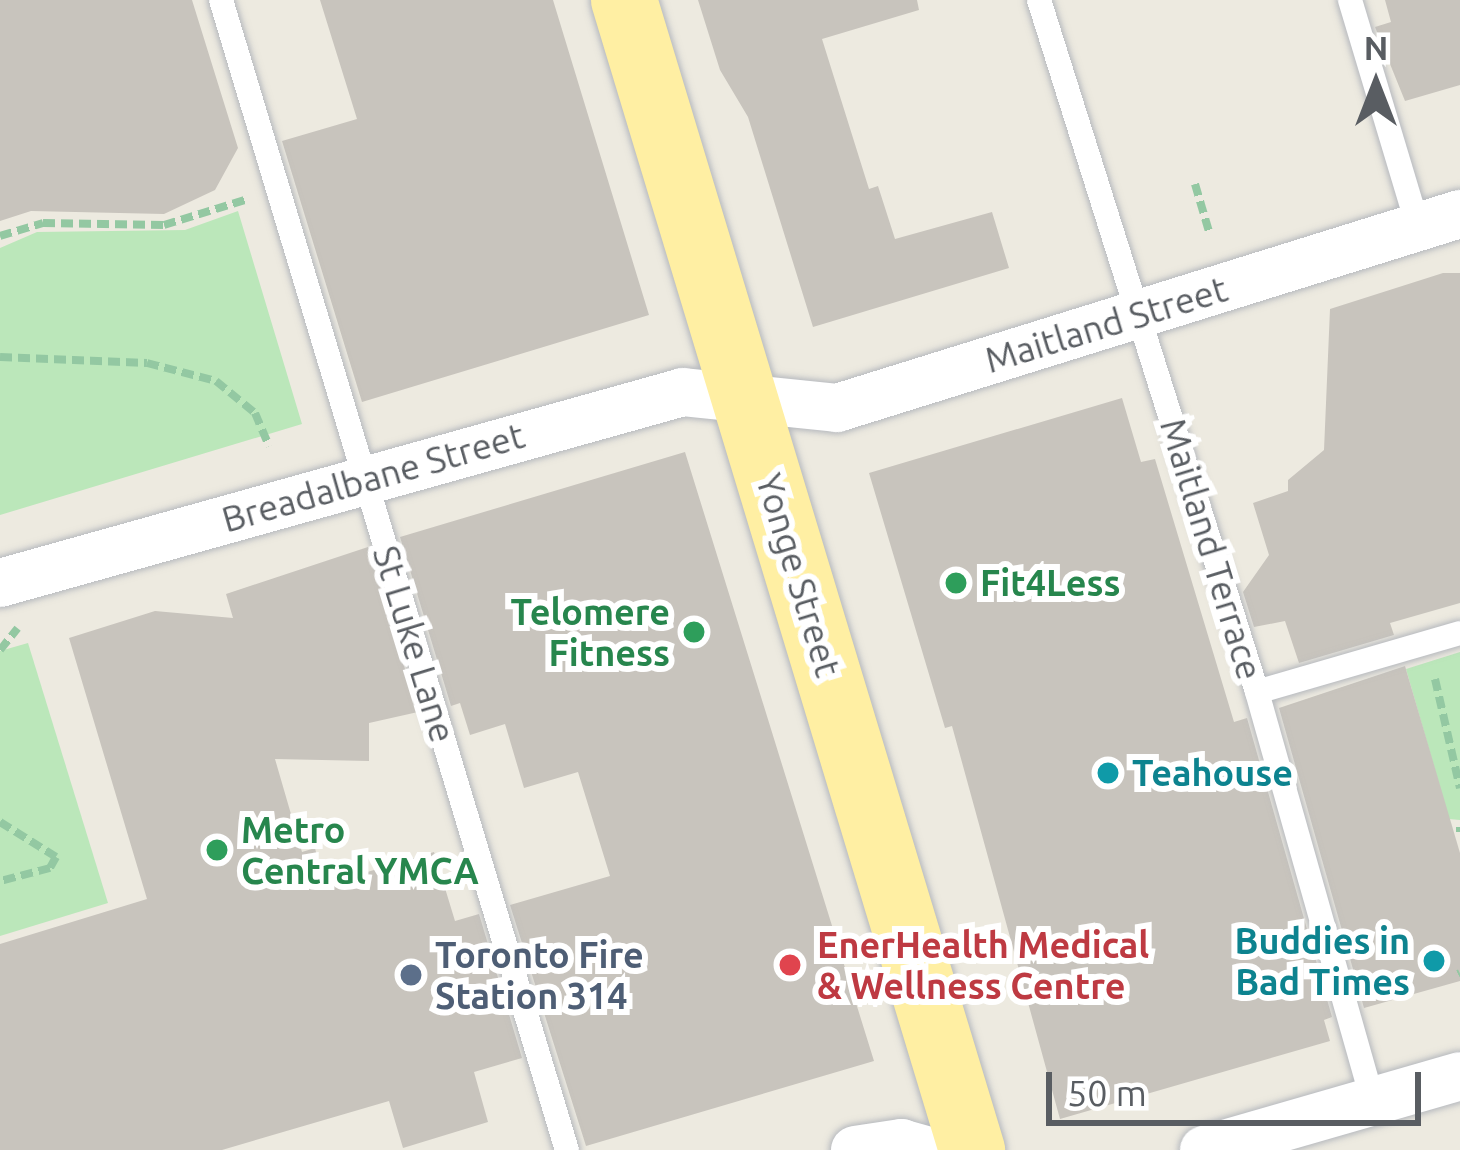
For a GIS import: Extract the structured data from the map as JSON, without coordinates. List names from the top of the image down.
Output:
{
  "streets": {
    "main road": ["Yonge Street"],
    "street": ["Maitland Street", "Breadalbane Street"],
    "lane": ["Maitland Terrace", "St Luke Lane"]
  },
  "crossings": [
    ["Maitland Street", "Breadalbane Street"],
    ["Maitland Street", "Maitland Terrace"],
    ["Maitland Street", "Yonge Street"],
    ["Breadalbane Street", "Yonge Street"],
    ["Breadalbane Street", "St Luke Lane"]
  ],
  "places": [
    "Fit4Less",
    "Telomere Fitness",
    "Teahouse",
    "Metro Central YMCA",
    "Buddies in Bad Times",
    "EnerHealth Medical & Wellness Centre",
    "Toronto Fire Station 314"
  ],
  "scale_bar": "50 m",
  "north": "top"
}
